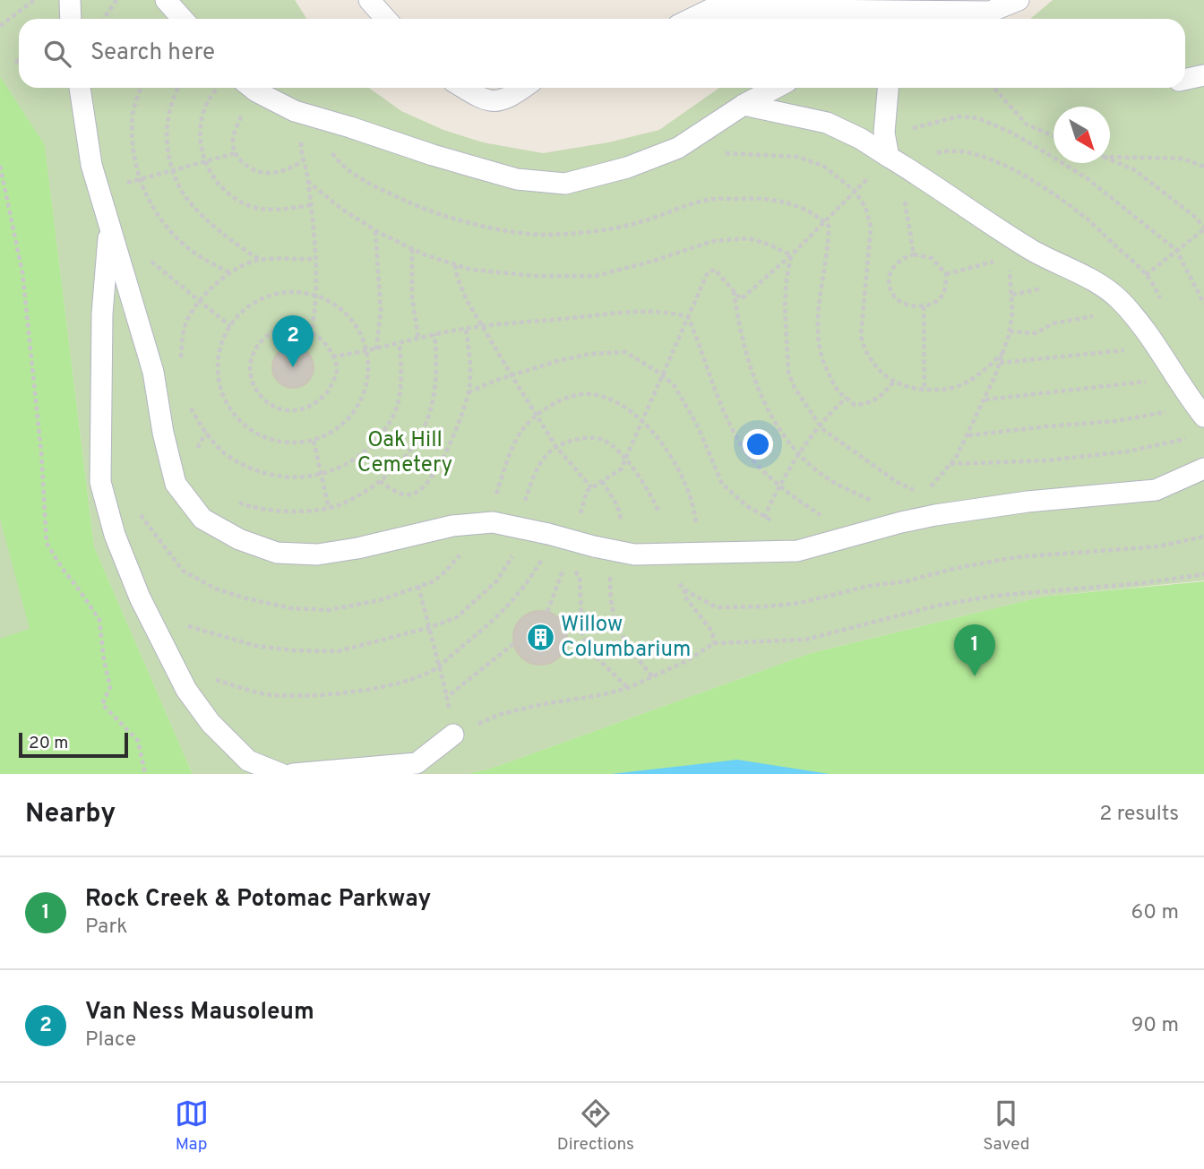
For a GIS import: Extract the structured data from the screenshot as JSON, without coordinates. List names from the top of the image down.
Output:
{
  "parks": ["Oak Hill Cemetery"],
  "places": {
    "building": ["Willow Columbarium"]
  },
  "scale_bar": "20 m",
  "north": "bottom right",
  "page": {
    "search": "Search here",
    "pins": ["2", "1"],
    "scale": "20 m",
    "heading": ["Nearby", "2 results"],
    "list": [
      {
        "mark": "1",
        "name": "Rock Creek & Potomac Parkway",
        "note": "Park",
        "value": "60 m"
      },
      {
        "mark": "2",
        "name": "Van Ness Mausoleum",
        "note": "Place",
        "value": "90 m"
      }
    ],
    "nav": ["Map", "Directions", "Saved"]
  }
}
